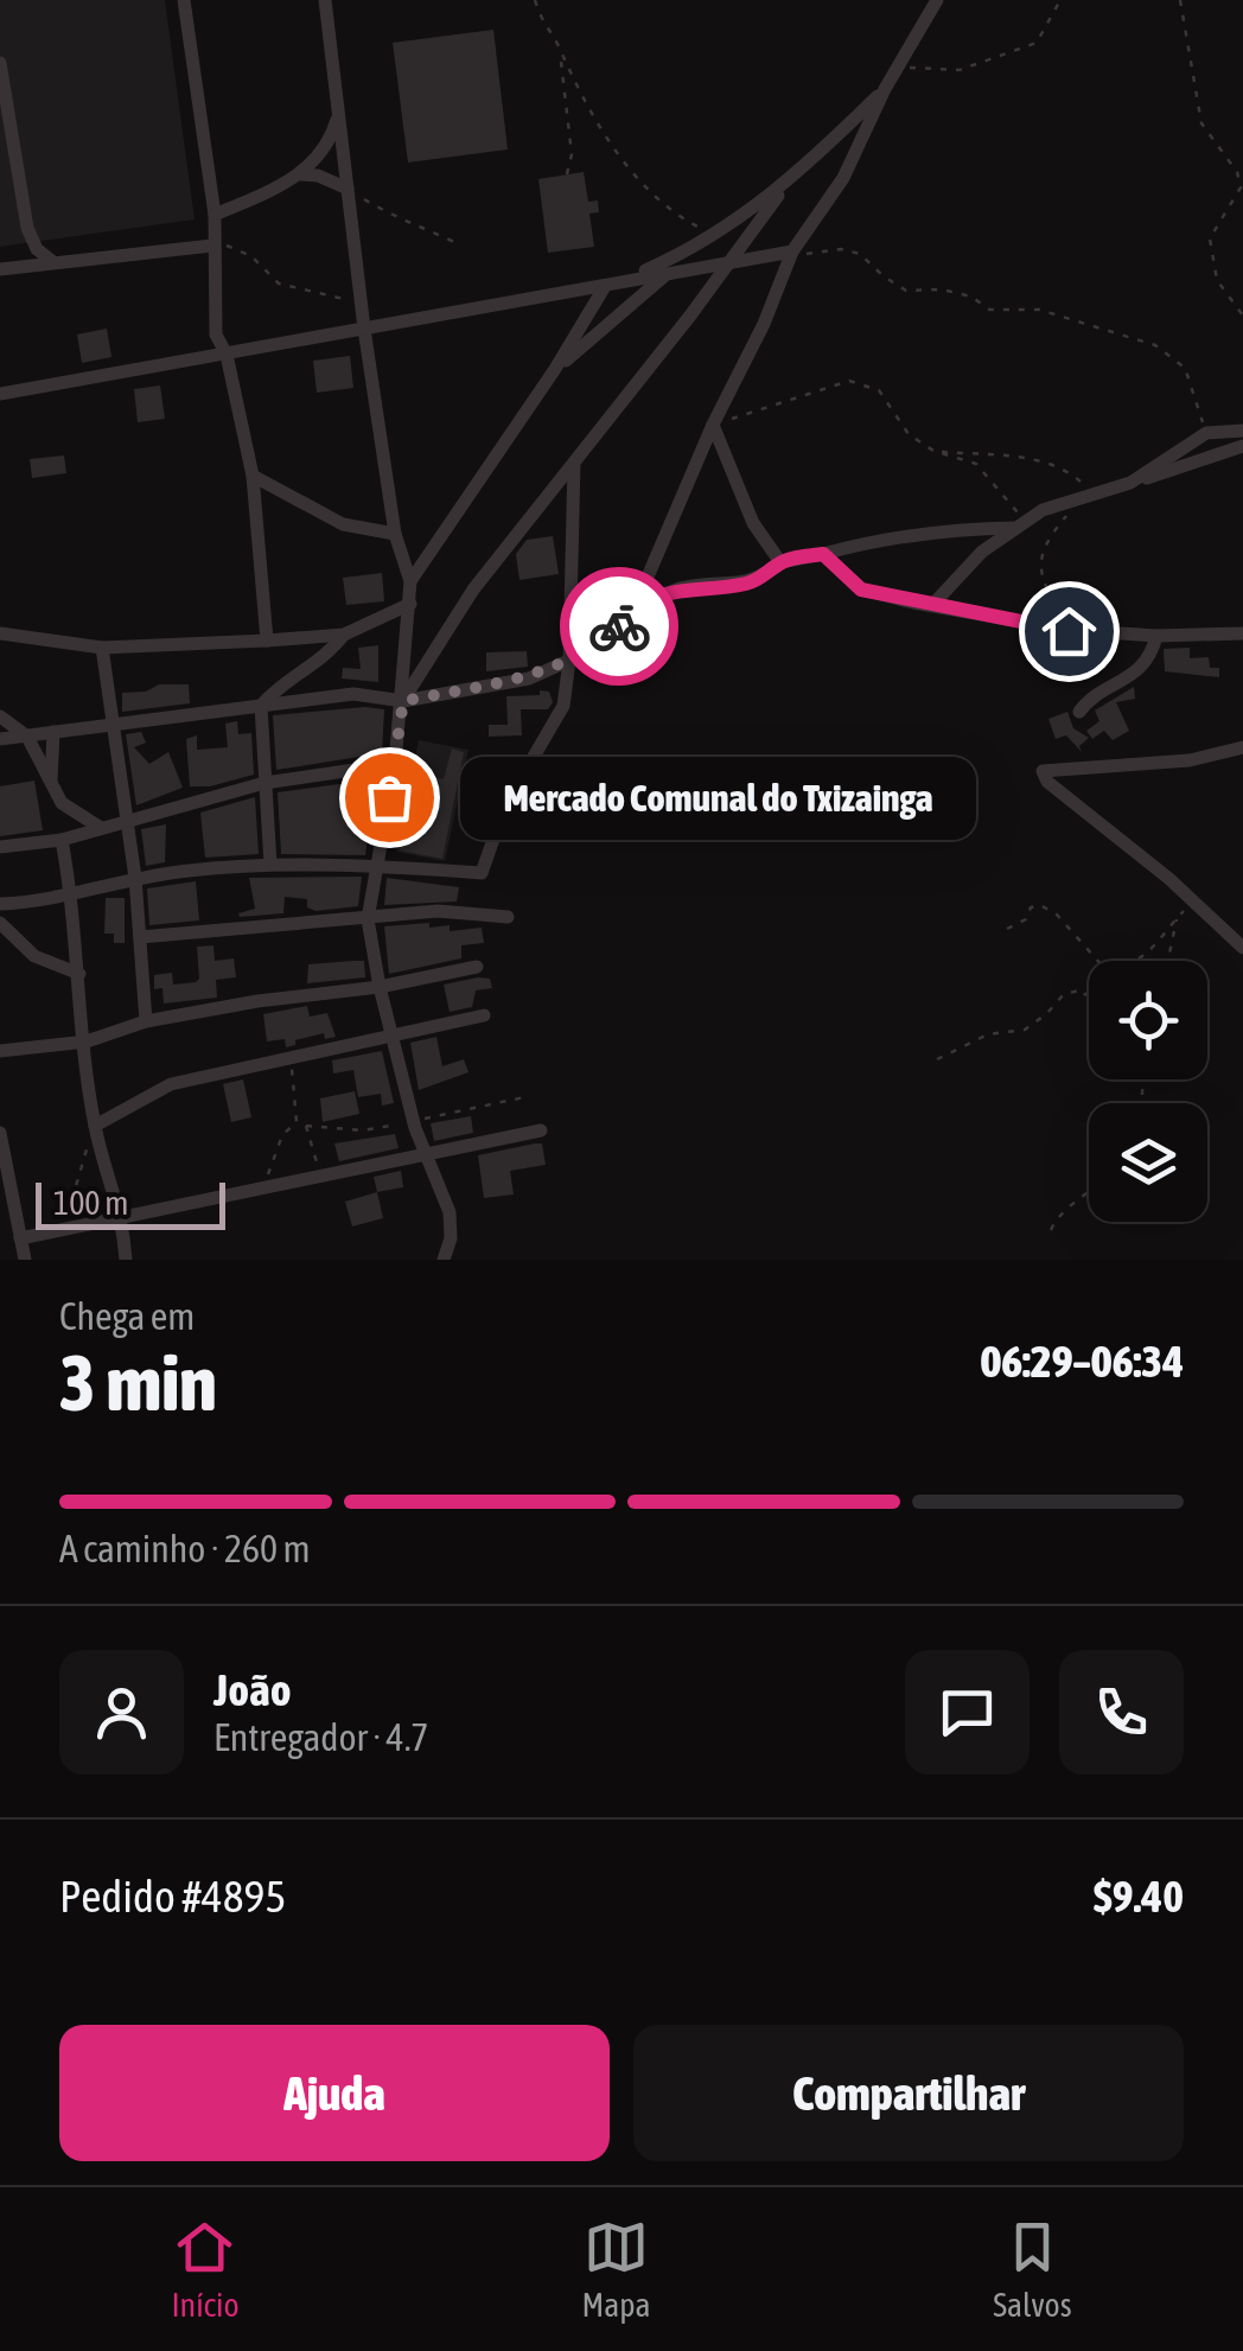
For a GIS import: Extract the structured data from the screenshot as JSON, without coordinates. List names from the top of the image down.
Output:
{
  "places": ["Mercado Comunal do Txizainga"],
  "scale_bar": "100 m",
  "page": {
    "bubble": "Mercado Comunal do Txizainga",
    "scale": "100 m",
    "heading": ["3 min", "Chega em", "06:29–06:34"],
    "panel": [
      "João",
      "Entregador · 4.7",
      "Pedido #4895",
      "$9.40"
    ],
    "bar": "A caminho · 260 m",
    "buttons": ["Ajuda", "Compartilhar"],
    "tabs": ["Início", "Mapa", "Salvos"]
  }
}
